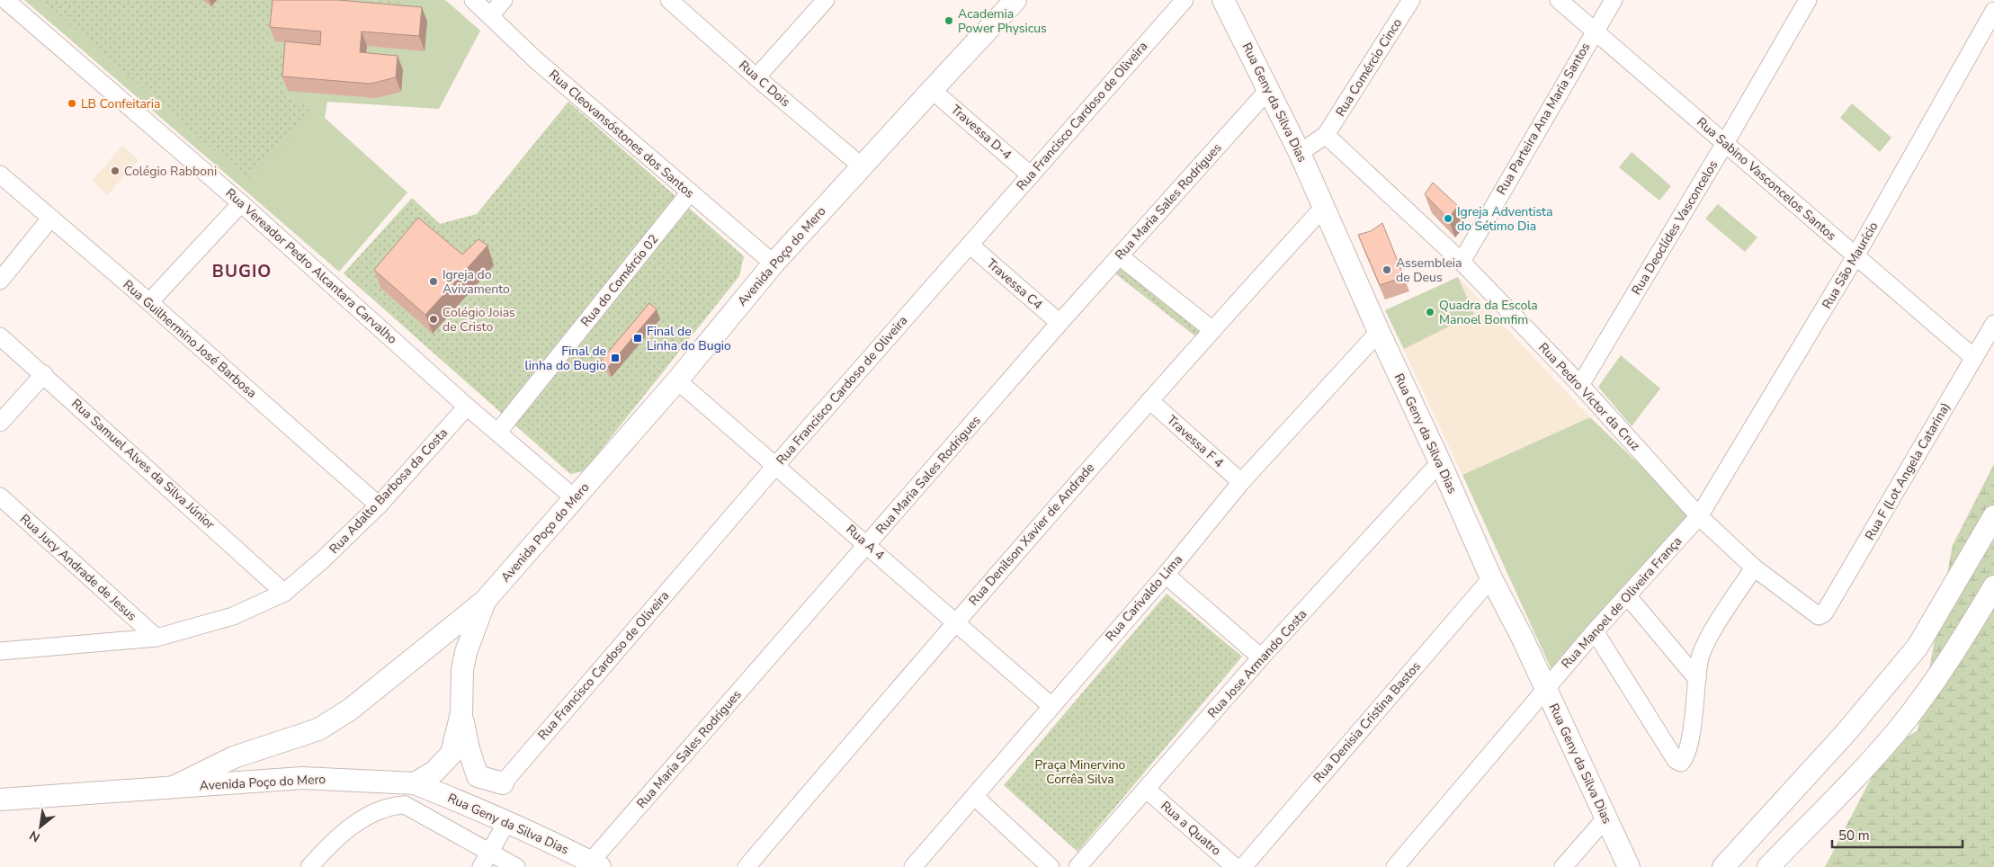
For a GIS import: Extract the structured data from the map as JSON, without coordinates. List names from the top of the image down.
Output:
{
  "streets": {
    "main road": ["Rua Geny da Silva Dias", "Avenida Poço do Mero"],
    "street": [
      "Rua Comércio Cinco",
      "Rua C Dois",
      "Rua Francisco Cardoso de Oliveira",
      "Rua Parteira Ana Maria Santos",
      "Travessa D-4",
      "Rua Cleovansóstones dos Santos",
      "Rua Sabino Vasconcelos Santos",
      "Rua Maria Sales Rodrigues",
      "Rua Deoclídes Vasconcelos",
      "Rua São Maurício",
      "Rua Vereador Pedro Alcantara Carvalho",
      "Rua do Comércio 02",
      "Travessa C4",
      "Rua Guilhermino José Barbosa",
      "Rua Pedro Victor da Cruz",
      "Travessa F 4",
      "Rua Samuel Alves da Silva Júnior",
      "Rua F (Lot Angela Catarina)",
      "Rua Adalto Barbosa da Costa",
      "Rua Denilson Xavier de Andrade",
      "Rua A 4",
      "Rua Jucy Andrade de Jesus",
      "Rua Carivaldo Lima",
      "Rua Manoel de Oliveira França",
      "Rua Jose Armando Costa",
      "Rua Denisia Cristina Bastos",
      "Rua a Quatro"
    ]
  },
  "crossings": [
    ["Rua Comércio Cinco", "Rua Pedro Victor da Cruz"],
    ["Rua C Dois", "Avenida Poço do Mero"],
    ["Rua Geny da Silva Dias", "Rua Maria Sales Rodrigues"],
    ["Rua Geny da Silva Dias", "Avenida Poço do Mero"],
    ["Rua Geny da Silva Dias", "Rua Denilson Xavier de Andrade"],
    ["Rua Geny da Silva Dias", "Rua Carivaldo Lima"],
    ["Rua Geny da Silva Dias", "Rua Manoel de Oliveira França"],
    ["Rua Geny da Silva Dias", "Rua Jose Armando Costa"],
    ["Rua Geny da Silva Dias", "Rua Denisia Cristina Bastos"],
    ["Rua Francisco Cardoso de Oliveira", "Travessa D-4"],
    ["Rua Francisco Cardoso de Oliveira", "Travessa C4"],
    ["Rua Francisco Cardoso de Oliveira", "Rua A 4"],
    ["Rua Parteira Ana Maria Santos", "Rua Sabino Vasconcelos Santos"],
    ["Rua Parteira Ana Maria Santos", "Rua Pedro Victor da Cruz"],
    ["Travessa D-4", "Avenida Poço do Mero"],
    ["Rua Cleovansóstones dos Santos", "Avenida Poço do Mero"],
    ["Rua Cleovansóstones dos Santos", "Rua do Comércio 02"],
    ["Rua Sabino Vasconcelos Santos", "Rua Deoclídes Vasconcelos"],
    ["Rua Sabino Vasconcelos Santos", "Rua São Maurício"],
    ["Rua Sabino Vasconcelos Santos", "Rua F (Lot Angela Catarina)"],
    ["Rua Maria Sales Rodrigues", "Travessa C4"],
    ["Rua Maria Sales Rodrigues", "Rua A 4"],
    ["Rua Deoclídes Vasconcelos", "Rua Pedro Victor da Cruz"],
    ["Avenida Poço do Mero", "Rua Vereador Pedro Alcantara Carvalho"],
    ["Avenida Poço do Mero", "Rua A 4"],
    ["Rua São Maurício", "Rua Pedro Victor da Cruz"],
    ["Rua São Maurício", "Rua Manoel de Oliveira França"],
    ["Rua Vereador Pedro Alcantara Carvalho", "Rua do Comércio 02"],
    ["Rua Vereador Pedro Alcantara Carvalho", "Rua Adalto Barbosa da Costa"],
    ["Rua Guilhermino José Barbosa", "Rua Adalto Barbosa da Costa"],
    ["Rua Pedro Victor da Cruz", "Rua F (Lot Angela Catarina)"],
    ["Rua Pedro Victor da Cruz", "Rua Manoel de Oliveira França"],
    ["Travessa F 4", "Rua Denilson Xavier de Andrade"],
    ["Travessa F 4", "Rua Carivaldo Lima"],
    ["Rua Samuel Alves da Silva Júnior", "Rua Adalto Barbosa da Costa"],
    ["Rua Adalto Barbosa da Costa", "Rua Jucy Andrade de Jesus"],
    ["Rua Denilson Xavier de Andrade", "Rua A 4"],
    ["Rua A 4", "Rua Carivaldo Lima"],
    ["Rua Jose Armando Costa", "Rua a Quatro"]
  ],
  "districts": ["BUGIO"],
  "parks": ["Praça Minervino Corrêa Silva"],
  "places": {
    "other": [
      "Academia Power Physicus",
      "LB Confeitaria",
      "Colégio Rabboni",
      "Igreja Adventista do Sétimo Dia",
      "Assembleia de Deus",
      "Igreja do Avivamento",
      "Quadra da Escola Manoel Bomfim",
      "Colégio Joias de Cristo"
    ],
    "transit": ["Final de Linha do Bugio", "Final de linha do Bugio"]
  },
  "scale_bar": "50 m",
  "north": "bottom left"
}
